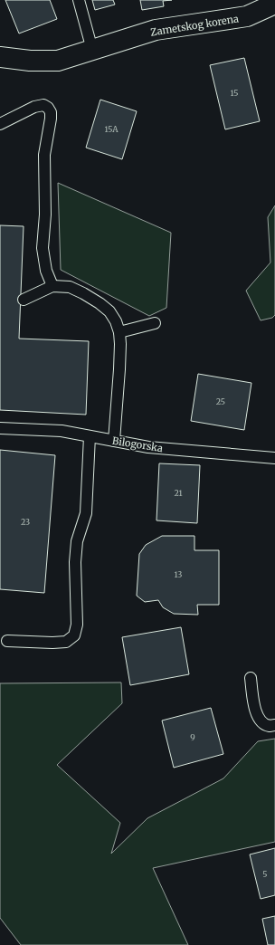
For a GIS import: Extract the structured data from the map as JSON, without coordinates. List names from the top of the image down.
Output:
{
  "streets": {
    "street": ["Zametskog korena"],
    "lane": ["Bilogorska"]
  },
  "house_numbers": [
    "15",
    "15A",
    "25",
    "21",
    "23",
    "13",
    "9",
    "5"
  ]
}
